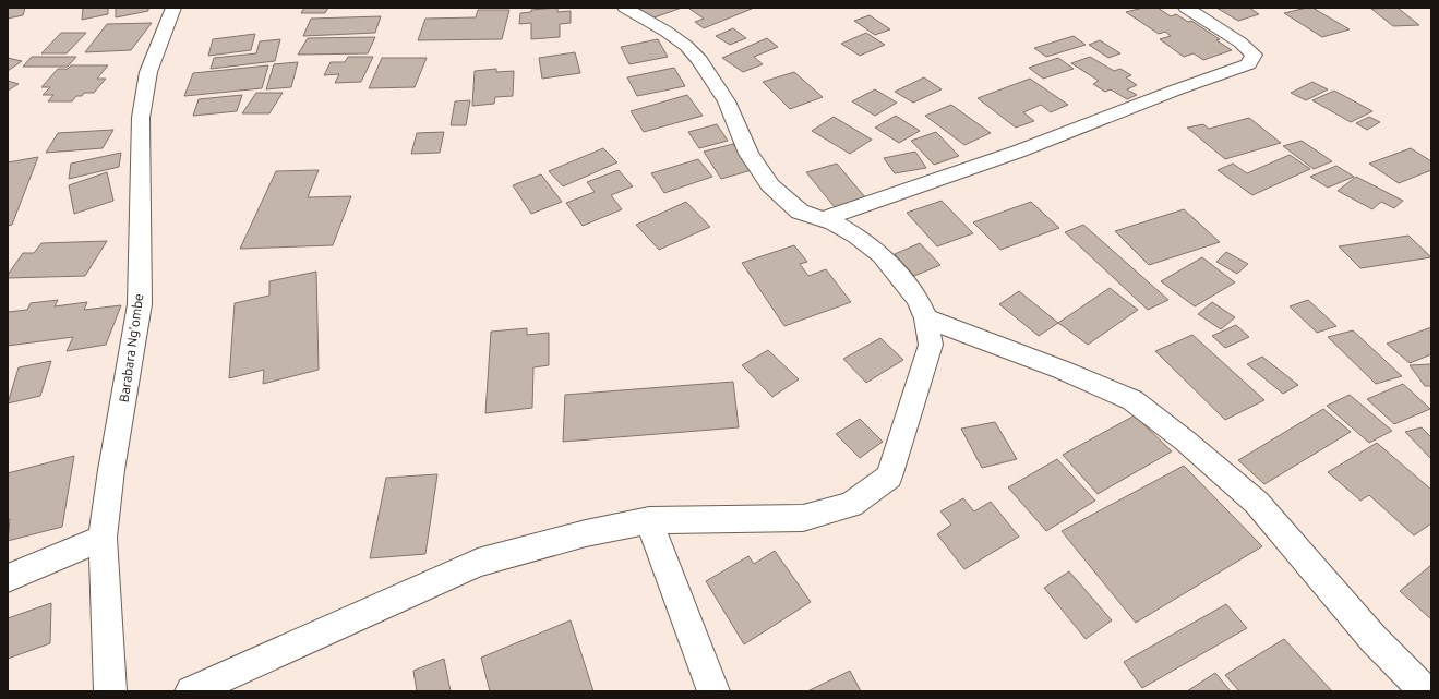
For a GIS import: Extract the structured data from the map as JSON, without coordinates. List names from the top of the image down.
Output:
{
  "streets": {
    "street": ["Barabara Ng'ombe"]
  }
}
